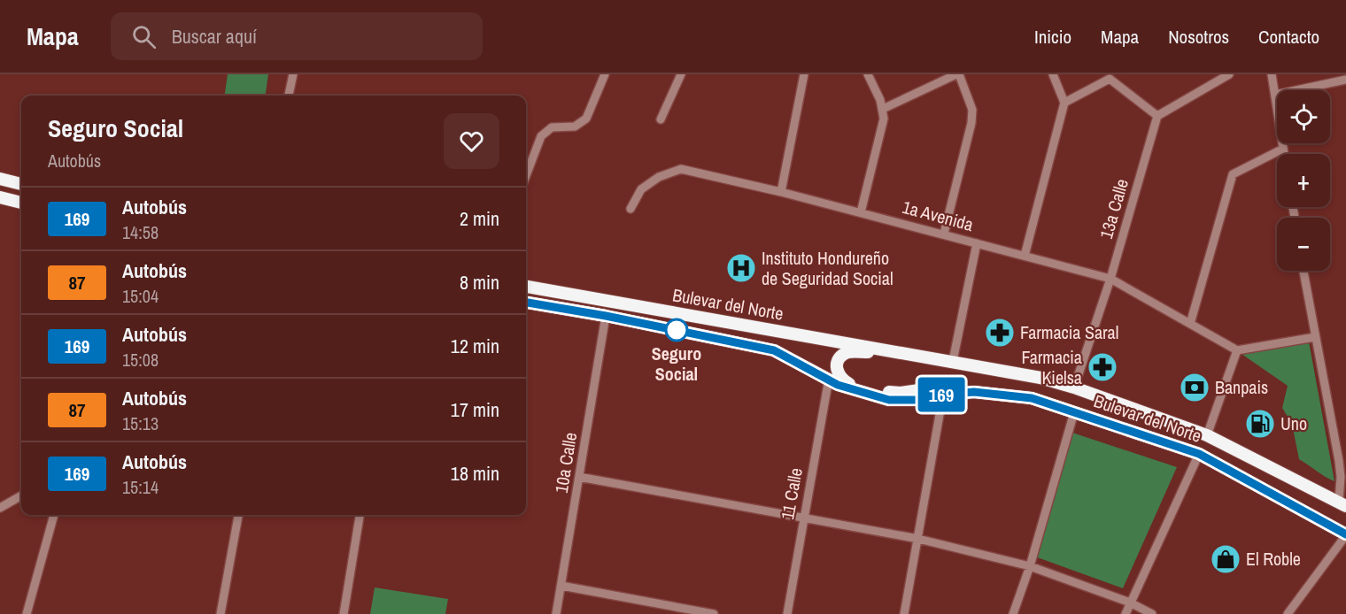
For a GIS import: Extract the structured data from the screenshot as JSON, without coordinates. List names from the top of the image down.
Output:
{
  "streets": {
    "highway": ["Bulevar del Norte"],
    "street": [
      "13a Calle",
      "1a Avenida",
      "10a Calle",
      "11 Calle"
    ]
  },
  "crossings": [
    ["13a Calle", "1a Avenida"],
    ["13a Calle", "Bulevar del Norte"],
    ["Bulevar del Norte", "10a Calle"],
    ["Bulevar del Norte", "11 Calle"]
  ],
  "places": {
    "hospital": ["Instituto Hondureño de Seguridad Social"],
    "other": ["Seguro Social"],
    "pharmacy": ["Farmacia Saral", "Farmacia Kielsa"],
    "bank": ["Banpais"],
    "fuel station": ["Uno"],
    "shop": ["El Roble"]
  },
  "lines": ["bus line 169"],
  "page": {
    "header": "Mapa",
    "search": "Buscar aquí",
    "nav": [
      "Inicio",
      "Mapa",
      "Nosotros",
      "Contacto"
    ],
    "on_map": "169",
    "map_buttons": ["+", "−"],
    "heading": ["Seguro Social", "Autobús"],
    "list": [
      {
        "mark": "169",
        "name": "Autobús",
        "note": "14:58",
        "value": "2 min"
      },
      {
        "mark": "87",
        "name": "Autobús",
        "note": "15:04",
        "value": "8 min"
      },
      {
        "mark": "169",
        "name": "Autobús",
        "note": "15:08",
        "value": "12 min"
      },
      {
        "mark": "87",
        "name": "Autobús",
        "note": "15:13",
        "value": "17 min"
      },
      {
        "mark": "169",
        "name": "Autobús",
        "note": "15:14",
        "value": "18 min"
      }
    ]
  }
}
